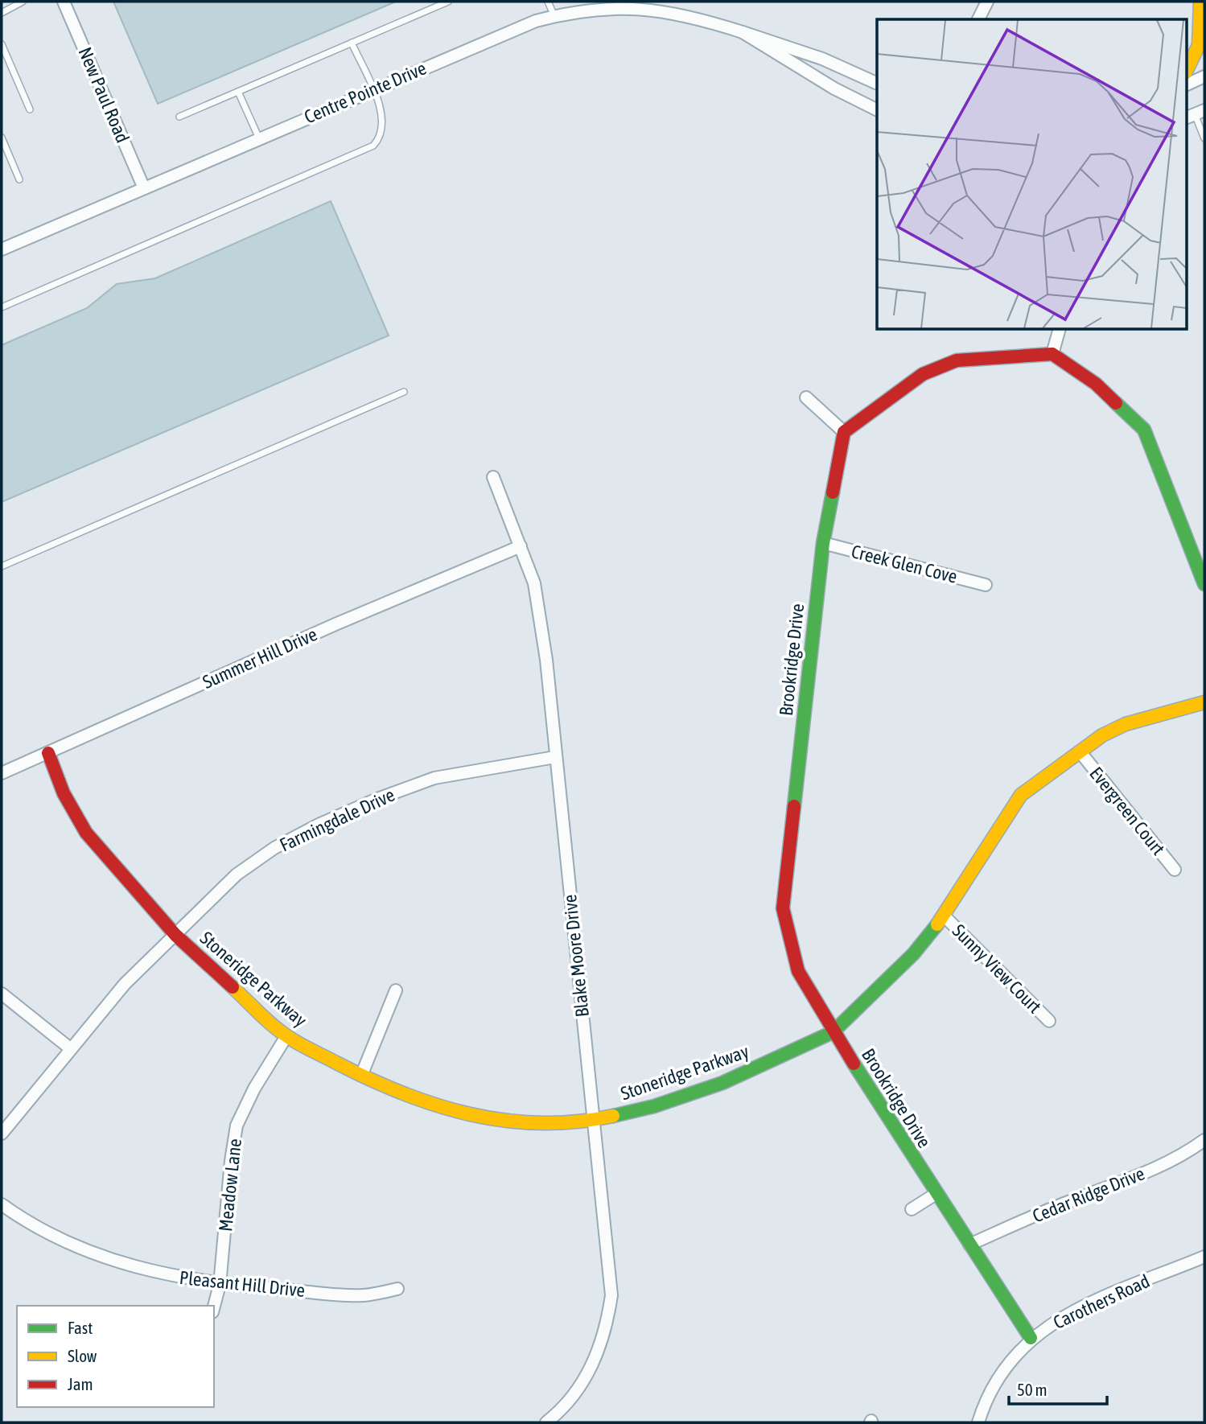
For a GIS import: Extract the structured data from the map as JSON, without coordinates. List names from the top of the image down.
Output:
{
  "streets": {
    "street": [
      "Centre Pointe Drive",
      "New Paul Road",
      "Creek Glen Cove",
      "Summer Hill Drive",
      "Brookridge Drive",
      "Evergreen Court",
      "Farmingdale Drive",
      "Blake Moore Drive",
      "Sunny View Court",
      "Stoneridge Parkway",
      "Meadow Lane",
      "Cedar Ridge Drive",
      "Pleasant Hill Drive",
      "Carothers Road"
    ]
  },
  "crossings": [
    ["Centre Pointe Drive", "New Paul Road"],
    ["Creek Glen Cove", "Brookridge Drive"],
    ["Summer Hill Drive", "Blake Moore Drive"],
    ["Summer Hill Drive", "Stoneridge Parkway"],
    ["Brookridge Drive", "Stoneridge Parkway"],
    ["Brookridge Drive", "Cedar Ridge Drive"],
    ["Brookridge Drive", "Carothers Road"],
    ["Evergreen Court", "Stoneridge Parkway"],
    ["Farmingdale Drive", "Blake Moore Drive"],
    ["Farmingdale Drive", "Stoneridge Parkway"],
    ["Blake Moore Drive", "Stoneridge Parkway"],
    ["Sunny View Court", "Stoneridge Parkway"],
    ["Stoneridge Parkway", "Meadow Lane"],
    ["Meadow Lane", "Pleasant Hill Drive"]
  ],
  "legend": ["Fast", "Slow", "Jam"],
  "scale_bar": "50 m"
}
